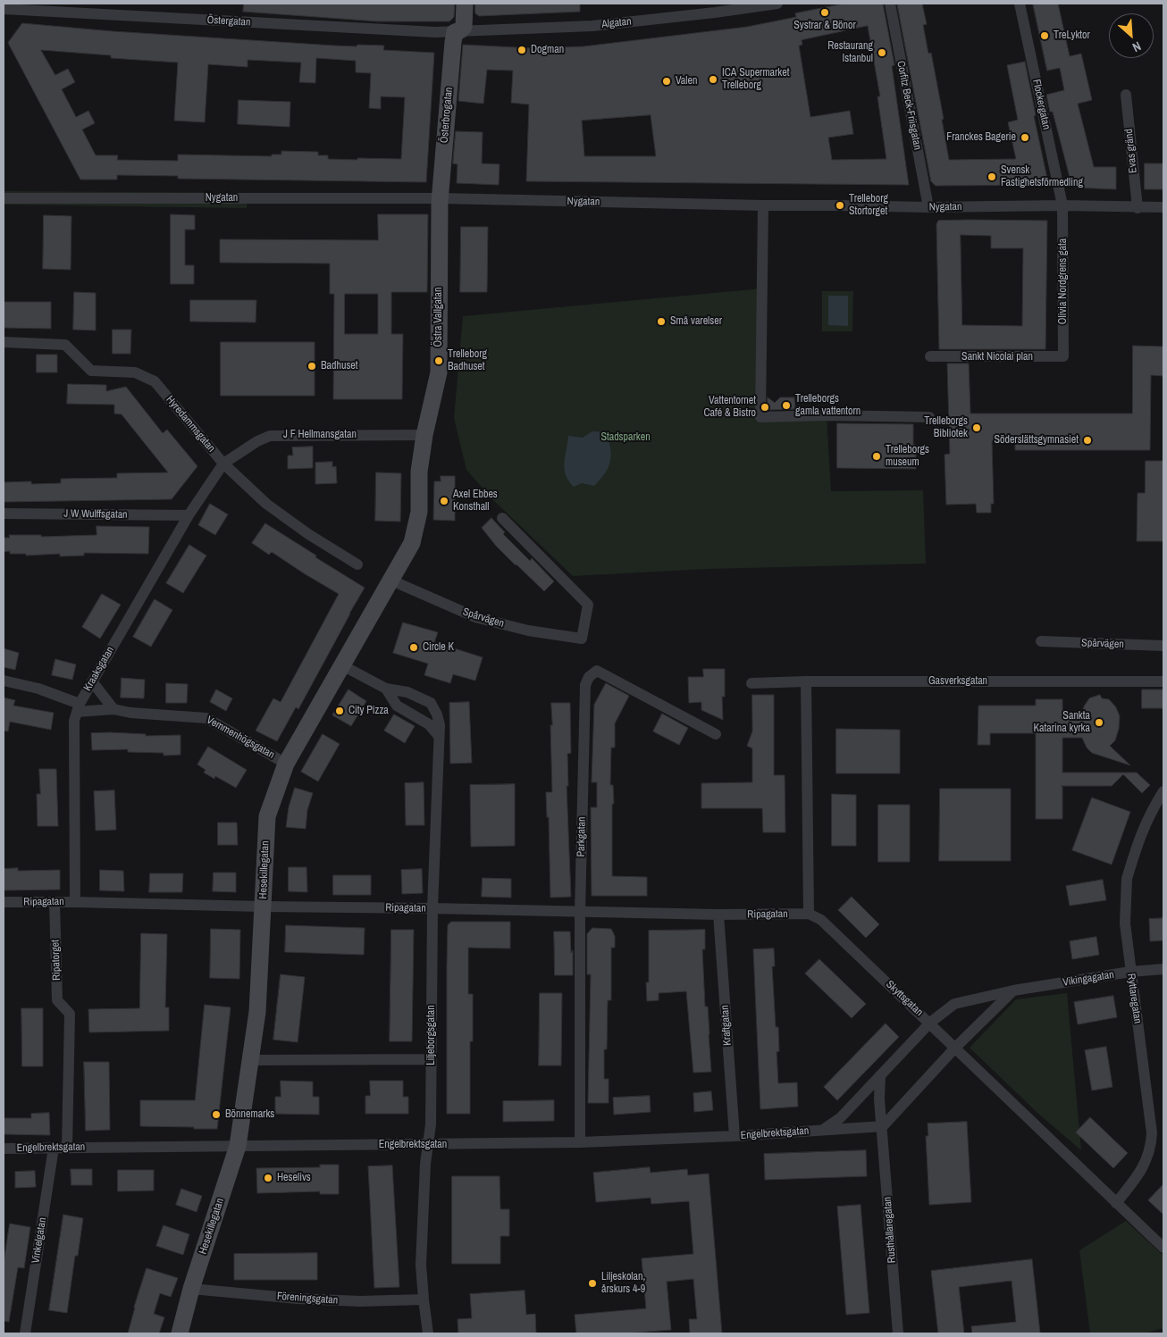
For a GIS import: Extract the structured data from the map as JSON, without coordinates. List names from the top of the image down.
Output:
{
  "streets": {
    "street": [
      "Östergatan",
      "Algatan",
      "Flockergatan",
      "Corfitz Beck-Friisgatan",
      "Österbrogatan",
      "Evas gränd",
      "Nygatan",
      "Olivia Nordgrens gata",
      "Östra Vallgatan",
      "Sankt Nicolai plan",
      "Hyredammsgatan",
      "J F Hellmansgatan",
      "J W Wulffsgatan",
      "Spårvägen",
      "Kraaksgatan",
      "Gasverksgatan",
      "Vemmenhögsgatan",
      "Parkgatan",
      "Hesekillegatan",
      "Ripagatan",
      "Ripatorget",
      "Vikingagatan",
      "Skyttsgatan",
      "Ryttaregatan",
      "Kraftgatan",
      "Liljeborgsgatan",
      "Engelbrektsgatan",
      "Rusthållaregatan",
      "Vinkelgatan",
      "Föreningsgatan"
    ]
  },
  "crossings": [
    ["Östergatan", "Algatan"],
    ["Östergatan", "Österbrogatan"],
    ["Algatan", "Österbrogatan"],
    ["Flockergatan", "Nygatan"],
    ["Flockergatan", "Olivia Nordgrens gata"],
    ["Corfitz Beck-Friisgatan", "Nygatan"],
    ["Österbrogatan", "Nygatan"],
    ["Österbrogatan", "Östra Vallgatan"],
    ["Evas gränd", "Nygatan"],
    ["Nygatan", "Olivia Nordgrens gata"],
    ["Nygatan", "Östra Vallgatan"],
    ["Olivia Nordgrens gata", "Sankt Nicolai plan"],
    ["Östra Vallgatan", "J F Hellmansgatan"],
    ["Östra Vallgatan", "Hesekillegatan"],
    ["Hyredammsgatan", "J F Hellmansgatan"],
    ["Hyredammsgatan", "Kraaksgatan"],
    ["J F Hellmansgatan", "Kraaksgatan"],
    ["J F Hellmansgatan", "Hesekillegatan"],
    ["J W Wulffsgatan", "Kraaksgatan"],
    ["Spårvägen", "Hesekillegatan"],
    ["Kraaksgatan", "Vemmenhögsgatan"],
    ["Kraaksgatan", "Ripagatan"],
    ["Vemmenhögsgatan", "Hesekillegatan"],
    ["Parkgatan", "Ripagatan"],
    ["Parkgatan", "Engelbrektsgatan"],
    ["Hesekillegatan", "Ripagatan"],
    ["Hesekillegatan", "Liljeborgsgatan"],
    ["Hesekillegatan", "Engelbrektsgatan"],
    ["Hesekillegatan", "Föreningsgatan"],
    ["Ripagatan", "Ripatorget"],
    ["Ripagatan", "Skyttsgatan"],
    ["Ripagatan", "Kraftgatan"],
    ["Ripagatan", "Liljeborgsgatan"],
    ["Ripatorget", "Engelbrektsgatan"],
    ["Vikingagatan", "Skyttsgatan"],
    ["Vikingagatan", "Ryttaregatan"],
    ["Vikingagatan", "Engelbrektsgatan"],
    ["Skyttsgatan", "Ryttaregatan"],
    ["Skyttsgatan", "Engelbrektsgatan"],
    ["Kraftgatan", "Engelbrektsgatan"],
    ["Liljeborgsgatan", "Engelbrektsgatan"],
    ["Liljeborgsgatan", "Föreningsgatan"],
    ["Engelbrektsgatan", "Rusthållaregatan"],
    ["Engelbrektsgatan", "Vinkelgatan"]
  ],
  "parks": ["Stadsparken"],
  "places": [
    "Systrar & Bönor",
    "TreLyktor",
    "Dogman",
    "Restaurang Istanbul",
    "ICA Supermarket Trelleborg",
    "Valen",
    "Franckes Bagerie",
    "Svensk Fastighetsförmedling",
    "Trelleborg Stortorget",
    "Små varelser",
    "Trelleborg Badhuset",
    "Badhuset",
    "Trelleborgs gamla vattentorn",
    "Vattentornet Café & Bistro",
    "Trelleborgs Bibliotek",
    "Söderslättsgymnasiet",
    "Trelleborgs museum",
    "Axel Ebbes Konsthall",
    "Circle K",
    "City Pizza",
    "Sankta Katarina kyrka",
    "Bönnemarks",
    "Heselivs",
    "Liljeskolan, årskurs 4-9"
  ],
  "north": "bottom right"
}
